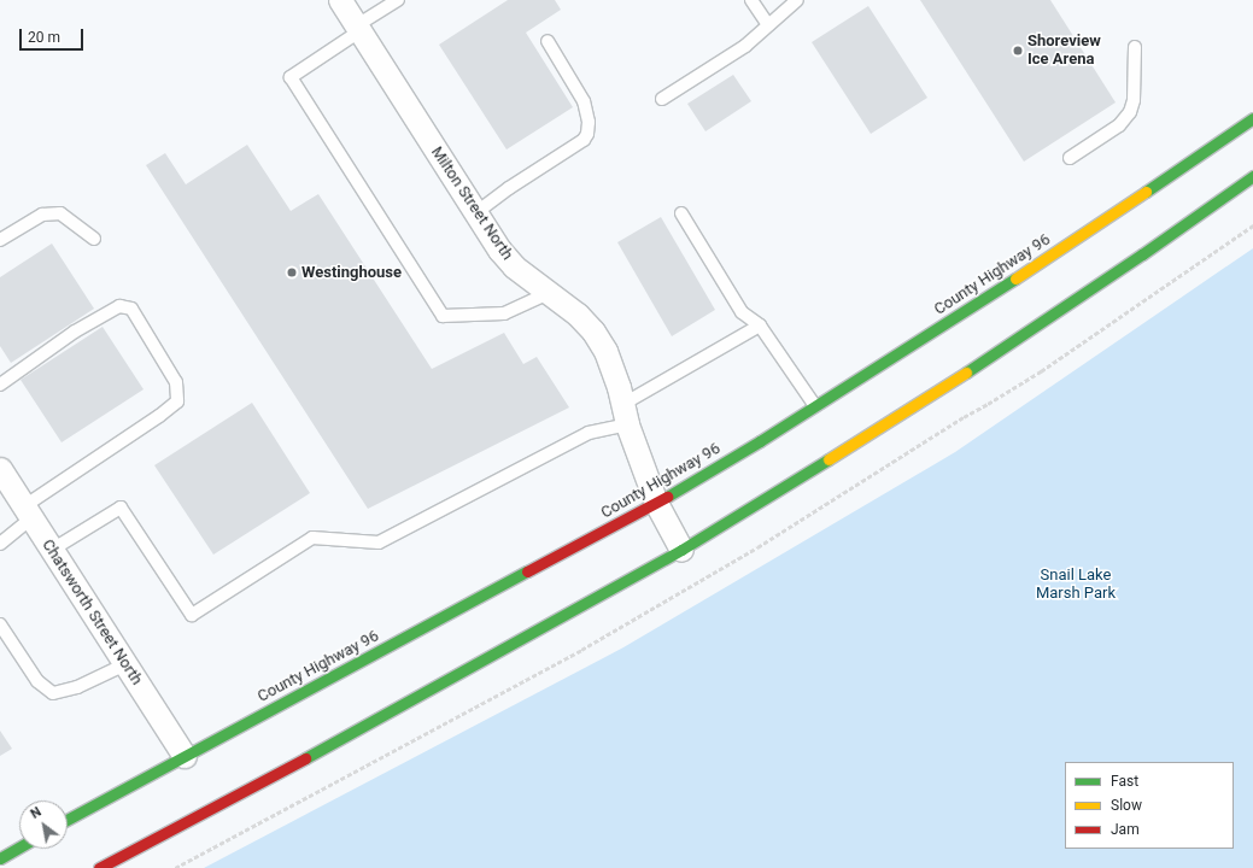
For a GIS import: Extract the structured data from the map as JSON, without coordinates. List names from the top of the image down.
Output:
{
  "streets": {
    "main road": ["County Highway 96"],
    "street": ["Milton Street North", "Chatsworth Street North"]
  },
  "crossings": [
    ["Milton Street North", "County Highway 96"],
    ["County Highway 96", "Chatsworth Street North"]
  ],
  "parks": ["Snail Lake Marsh Park"],
  "places": ["Shoreview Ice Arena", "Westinghouse"],
  "legend": ["Fast", "Slow", "Jam"],
  "scale_bar": "20 m",
  "north": "top left"
}
